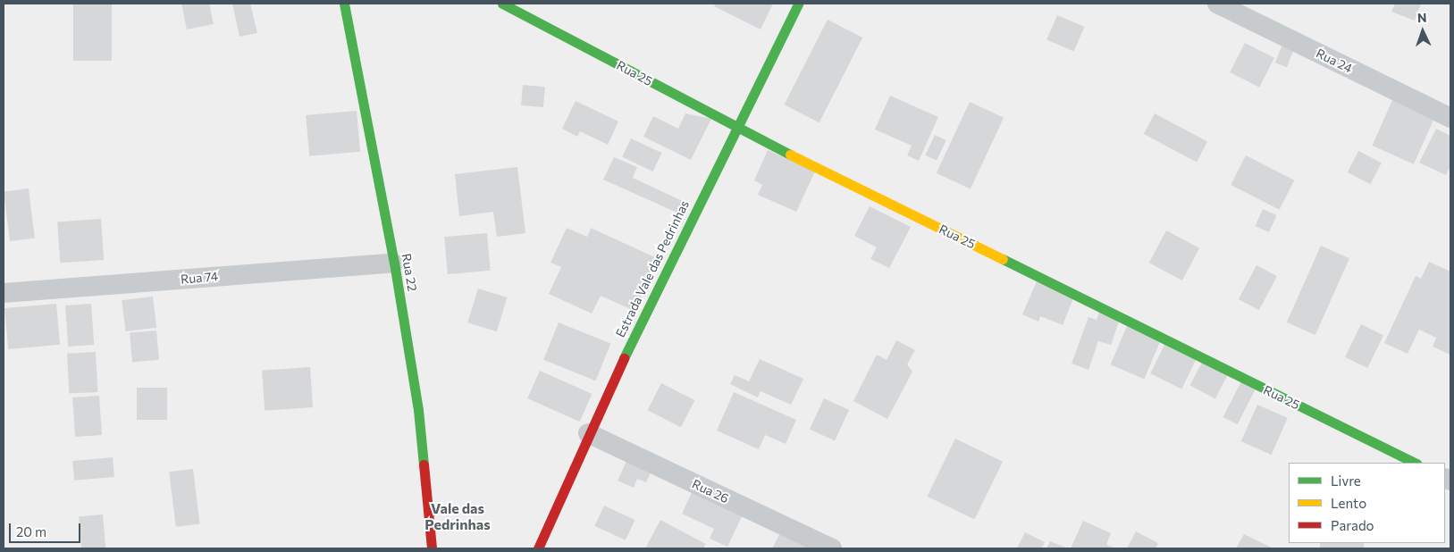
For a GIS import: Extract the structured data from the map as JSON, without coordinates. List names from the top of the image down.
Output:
{
  "streets": {
    "street": [
      "Rua 24",
      "Rua 25",
      "Estrada Vale das Pedrinhas",
      "Rua 22",
      "Rua 74",
      "Rua 26"
    ]
  },
  "crossings": [
    ["Rua 25", "Estrada Vale das Pedrinhas"],
    ["Estrada Vale das Pedrinhas", "Rua 26"],
    ["Rua 22", "Rua 74"]
  ],
  "districts": ["Vale das Pedrinhas"],
  "legend": ["Livre", "Lento", "Parado"],
  "scale_bar": "20 m",
  "north": "top"
}
